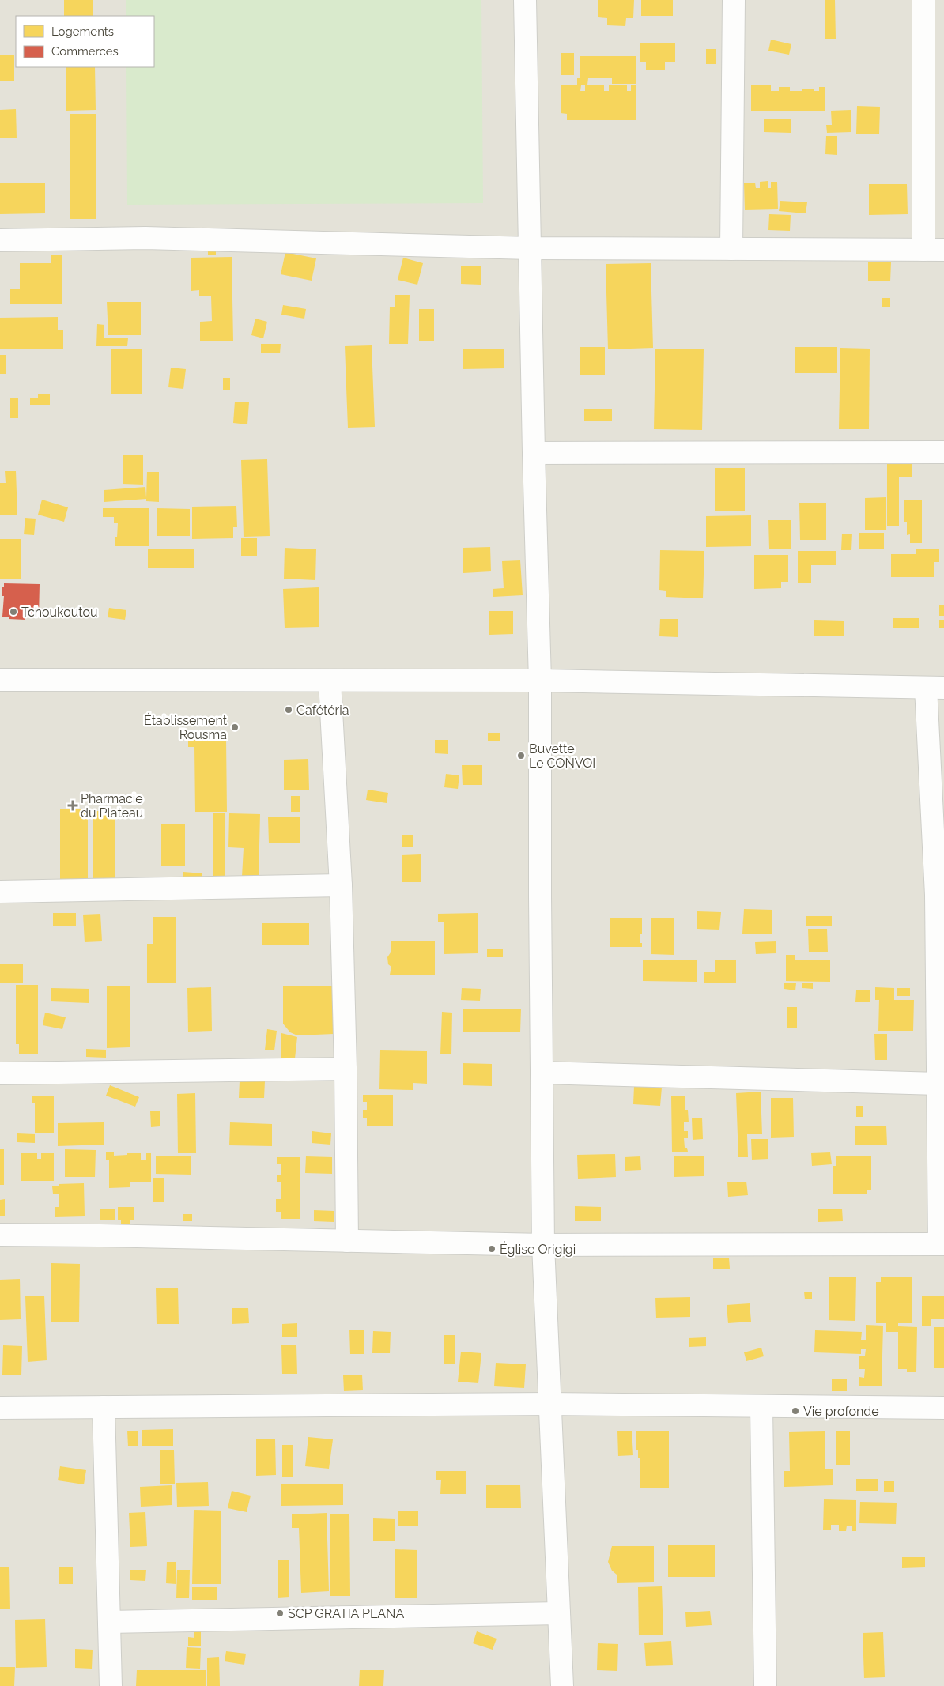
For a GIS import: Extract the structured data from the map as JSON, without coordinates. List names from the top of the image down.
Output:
{
  "places": {
    "other": [
      "Tchoukoutou",
      "Cafétéria",
      "Établissement Rousma",
      "Buvette Le CONVOI",
      "Église Origigi",
      "Vie profonde",
      "SCP GRATIA PLANA"
    ],
    "health": ["Pharmacie du Plateau"]
  },
  "legend": ["Logements", "Commerces"]
}
